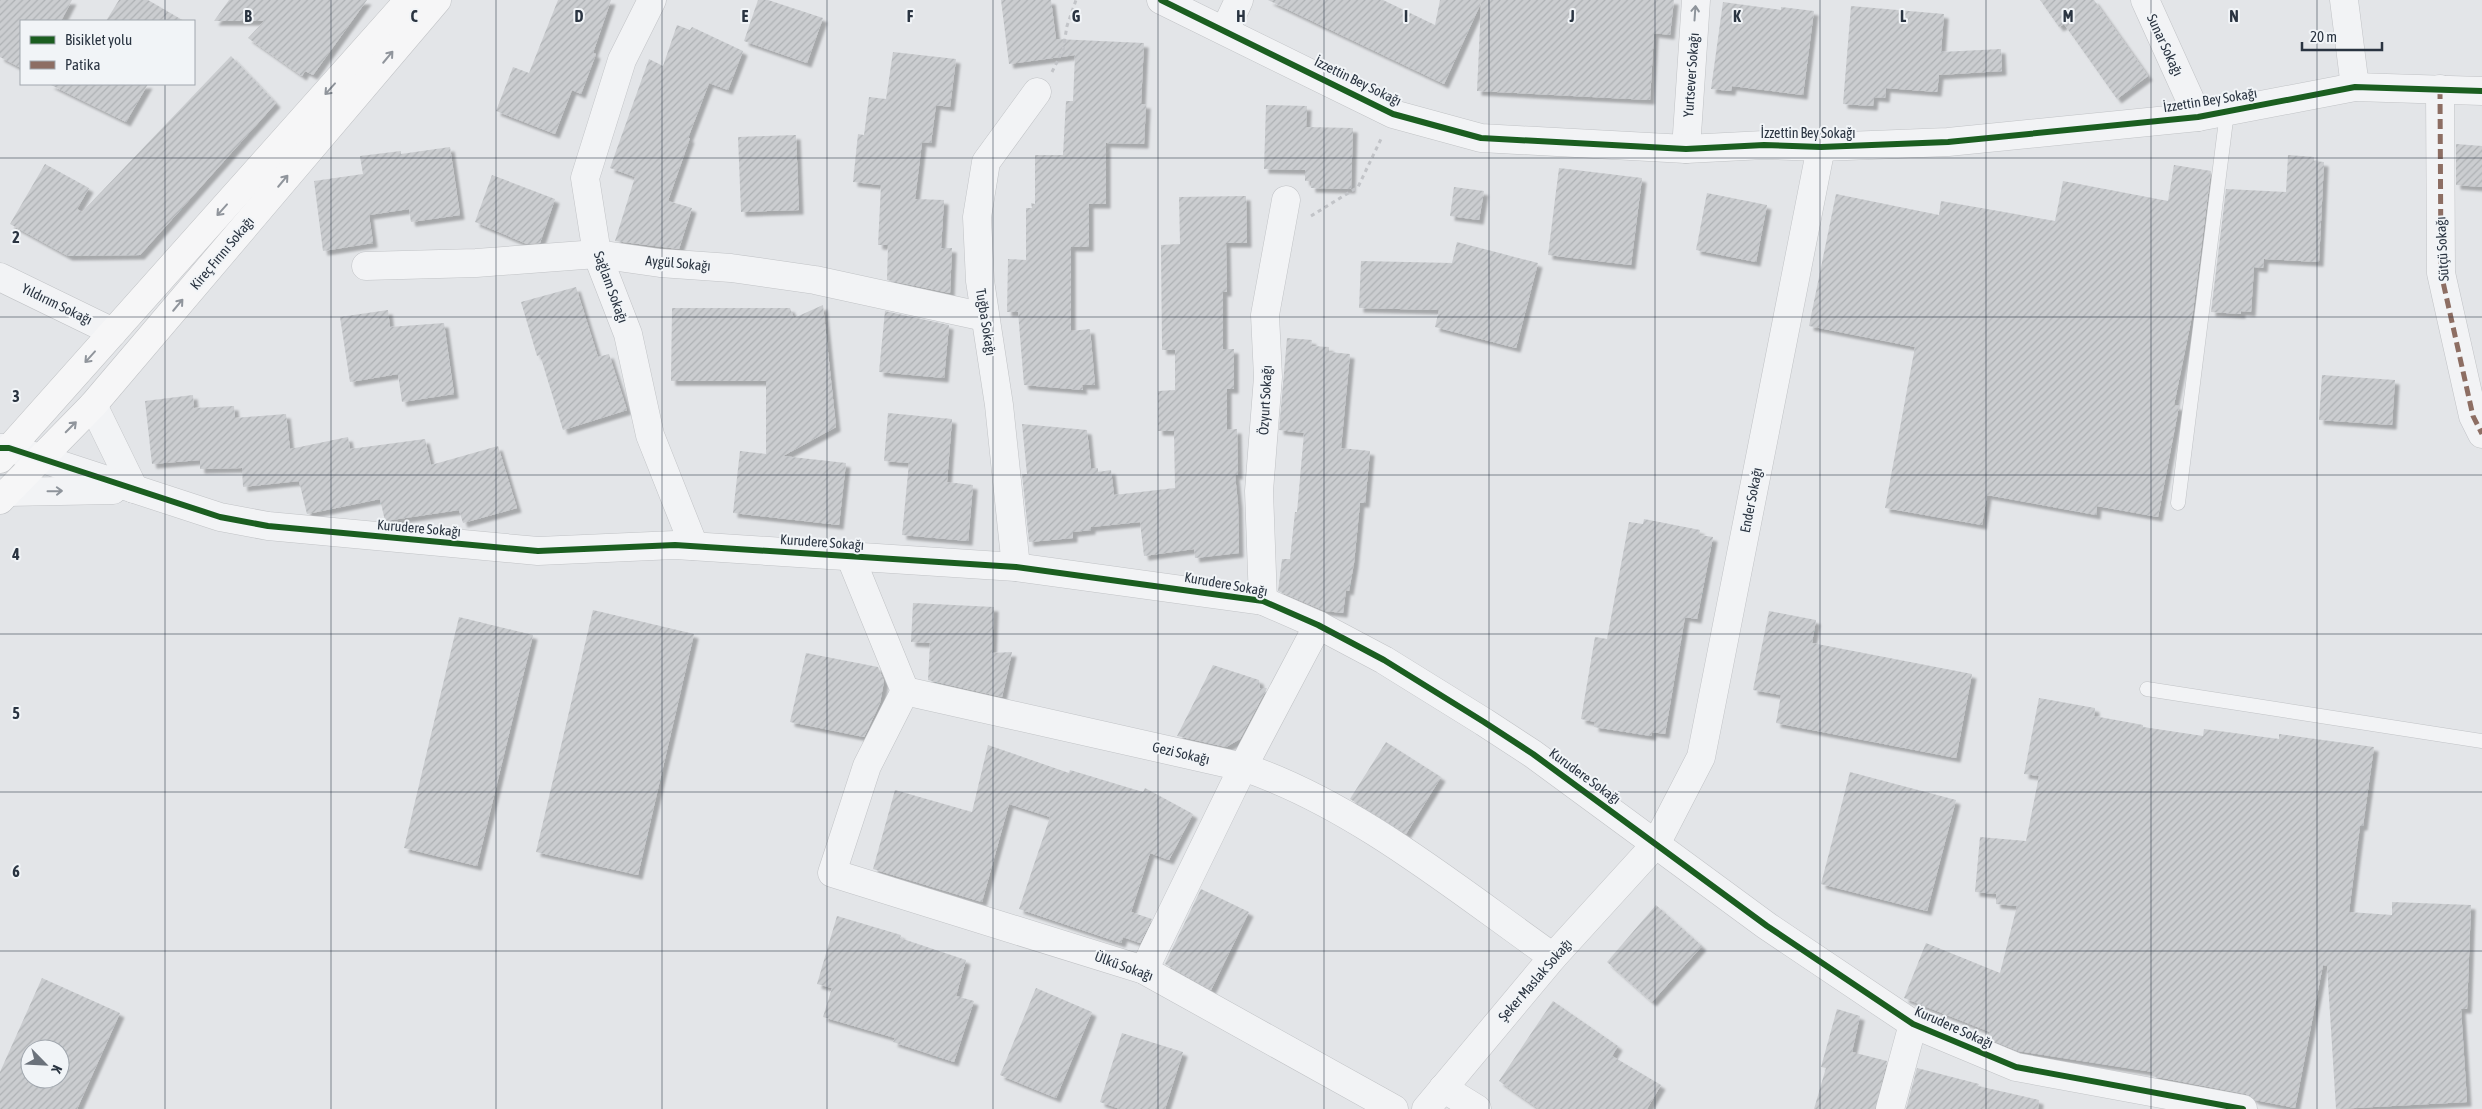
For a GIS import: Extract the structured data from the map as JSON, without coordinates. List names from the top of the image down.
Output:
{
  "streets": {
    "main road": ["Kireç Fırını Sokağı"],
    "street": [
      "Sunar Sokağı",
      "Yurtsever Sokağı",
      "İzzettin Bey Sokağı",
      "Sütçü Sokağı",
      "Aygül Sokağı",
      "Sağlam Sokağı",
      "Yıldırım Sokağı",
      "Tuğba Sokağı",
      "Özyurt Sokağı",
      "Ender Sokağı",
      "Kurudere Sokağı",
      "Gezi Sokağı",
      "Ülkü Sokağı",
      "Şeker Maslak Sokağı"
    ]
  },
  "crossings": [
    ["Sunar Sokağı", "İzzettin Bey Sokağı"],
    ["Yurtsever Sokağı", "İzzettin Bey Sokağı"],
    ["İzzettin Bey Sokağı", "Sütçü Sokağı"],
    ["İzzettin Bey Sokağı", "Ender Sokağı"],
    ["Kireç Fırını Sokağı", "Yıldırım Sokağı"],
    ["Kireç Fırını Sokağı", "Kurudere Sokağı"],
    ["Aygül Sokağı", "Sağlam Sokağı"],
    ["Aygül Sokağı", "Tuğba Sokağı"],
    ["Sağlam Sokağı", "Kurudere Sokağı"],
    ["Tuğba Sokağı", "Kurudere Sokağı"],
    ["Özyurt Sokağı", "Kurudere Sokağı"],
    ["Ender Sokağı", "Kurudere Sokağı"],
    ["Ender Sokağı", "Şeker Maslak Sokağı"],
    ["Kurudere Sokağı", "Şeker Maslak Sokağı"],
    ["Gezi Sokağı", "Ülkü Sokağı"],
    ["Gezi Sokağı", "Şeker Maslak Sokağı"]
  ],
  "one_way": ["Yurtsever Sokağı"],
  "legend": ["Bisiklet yolu", "Patika"],
  "scale_bar": "20 m",
  "north": "bottom right",
  "grid": {
    "columns": [
      "B",
      "C",
      "D",
      "E",
      "F",
      "G",
      "H",
      "I",
      "J",
      "K",
      "L",
      "M",
      "N"
    ],
    "rows": [
      "2",
      "3",
      "4",
      "5",
      "6"
    ]
  }
}
